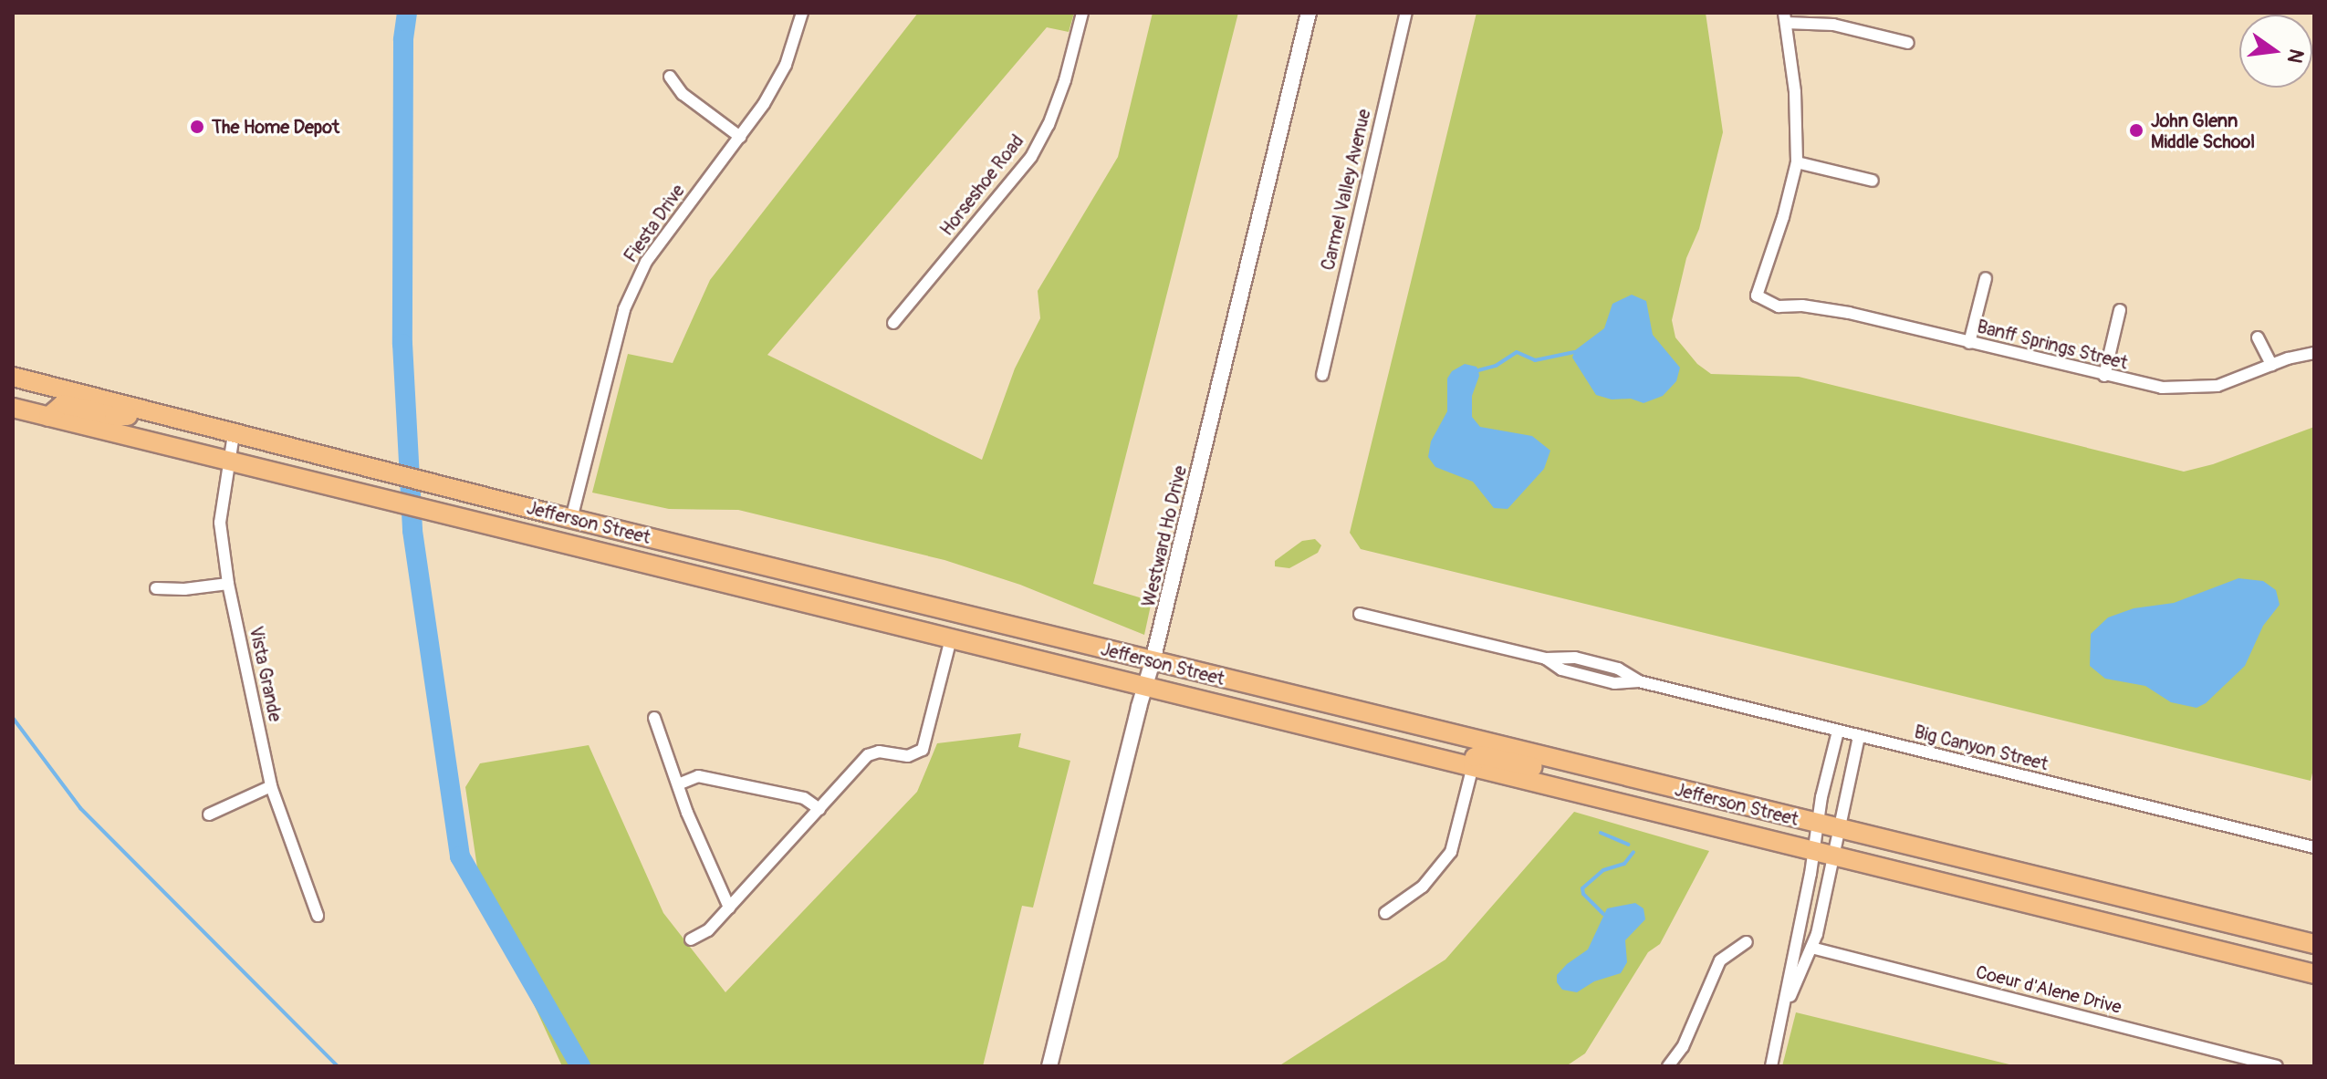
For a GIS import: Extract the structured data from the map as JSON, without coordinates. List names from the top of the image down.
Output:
{
  "streets": {
    "main road": ["Jefferson Street"],
    "street": [
      "Horseshoe Road",
      "Carmel Valley Avenue",
      "Fiesta Drive",
      "Banff Springs Street",
      "Westward Ho Drive",
      "Vista Grande",
      "Big Canyon Street",
      "Coeur d'Alene Drive"
    ]
  },
  "crossings": [
    ["Fiesta Drive", "Jefferson Street"],
    ["Jefferson Street", "Westward Ho Drive"],
    ["Jefferson Street", "Vista Grande"]
  ],
  "places": ["The Home Depot", "John Glenn Middle School"],
  "north": "right"
}
